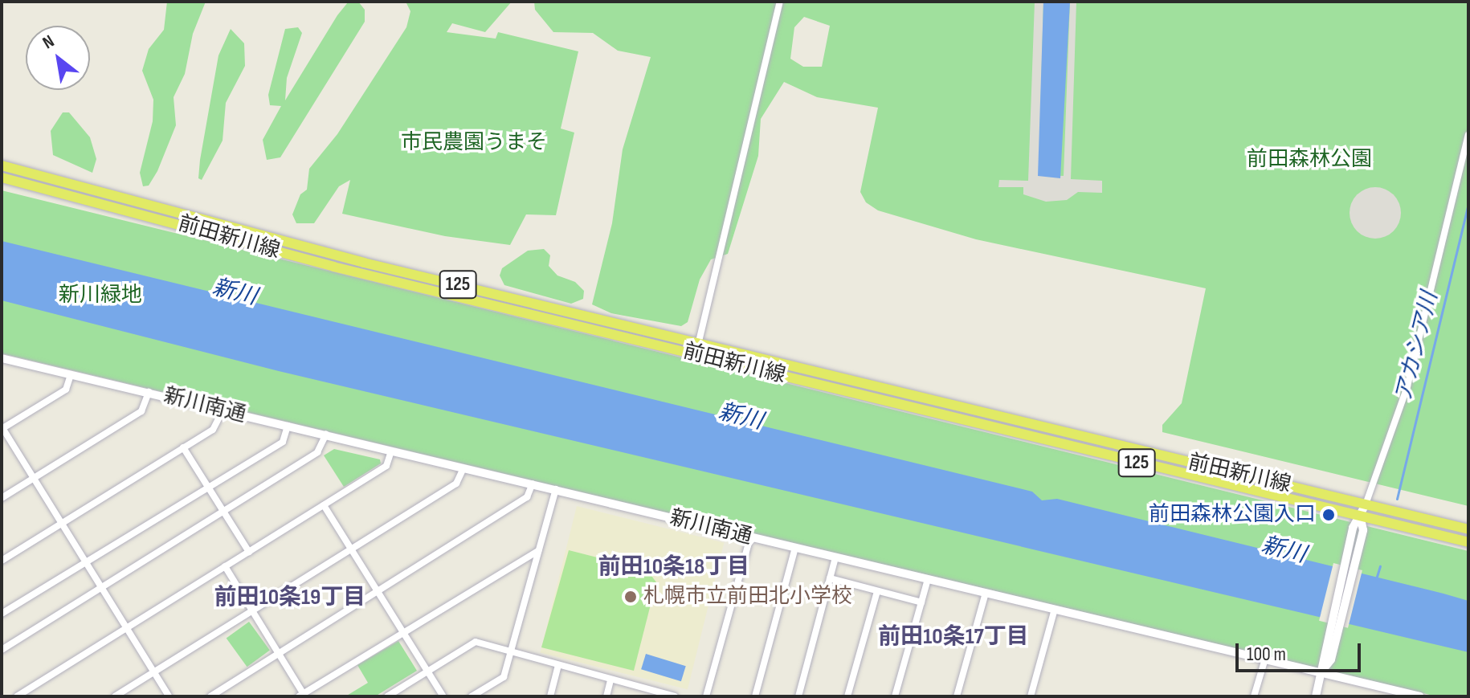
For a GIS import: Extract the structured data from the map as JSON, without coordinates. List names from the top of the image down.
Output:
{
  "streets": {
    "main road": ["前田新川線", "125"],
    "street": ["新川南通"]
  },
  "districts": ["前田10条18丁目", "前田10条19丁目", "前田10条17丁目"],
  "water": ["新川", "アカシア川"],
  "parks": ["市民農園うまそ", "前田森林公園", "新川緑地"],
  "places": ["前田森林公園入口", "札幌市立前田北小学校"],
  "scale_bar": "100 m",
  "north": "top left"
}
